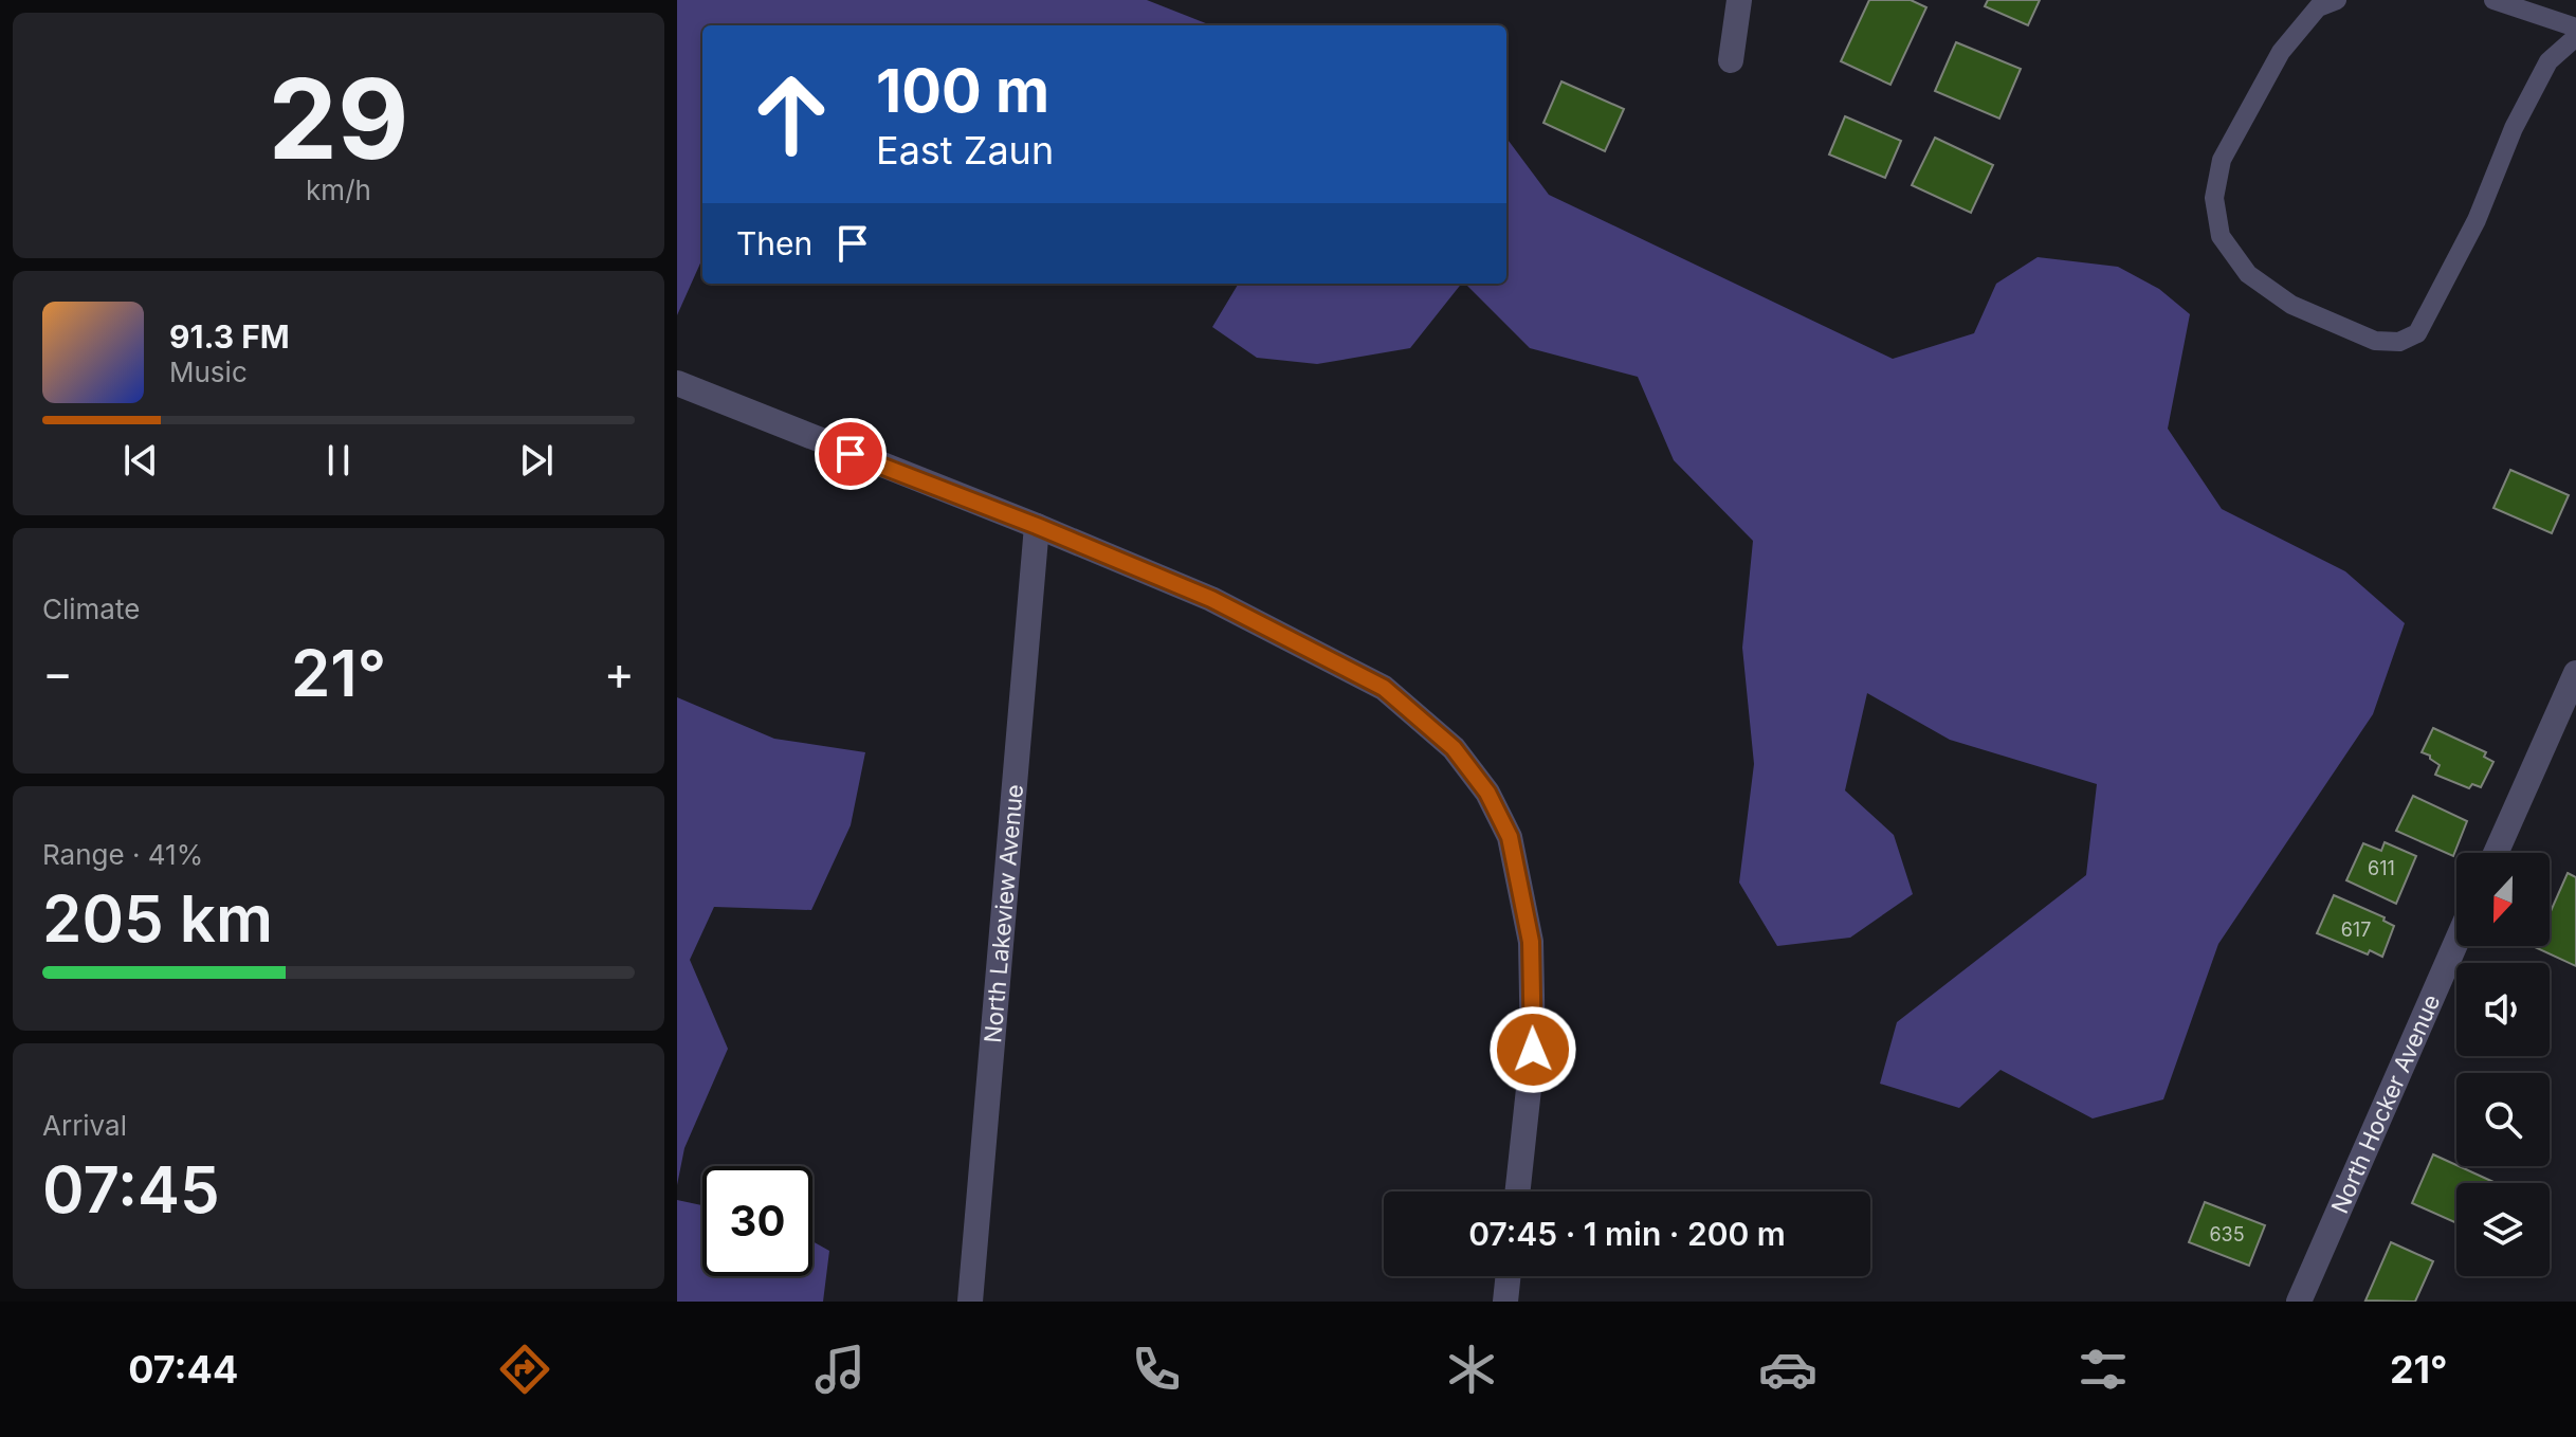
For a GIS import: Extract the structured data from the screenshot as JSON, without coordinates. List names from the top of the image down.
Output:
{
  "streets": {
    "street": ["North Lakeview Avenue", "North Hocker Avenue"]
  },
  "house_numbers": ["611", "617", "635"],
  "north": "bottom",
  "page": {
    "tile": [
      ["29", "km/h"],
      "Climate",
      ["Range · 41%", "205 km"],
      ["Arrival", "07:45"]
    ],
    "turn": ["100 m", "East Zaun"],
    "then": "Then",
    "song": ["91.3 FM", "Music"],
    "heat": ["−", "21°", "+"],
    "limit": "30",
    "trip": "07:45 · 1 min · 200 m",
    "tabs": ["07:44", "21°"]
  }
}
